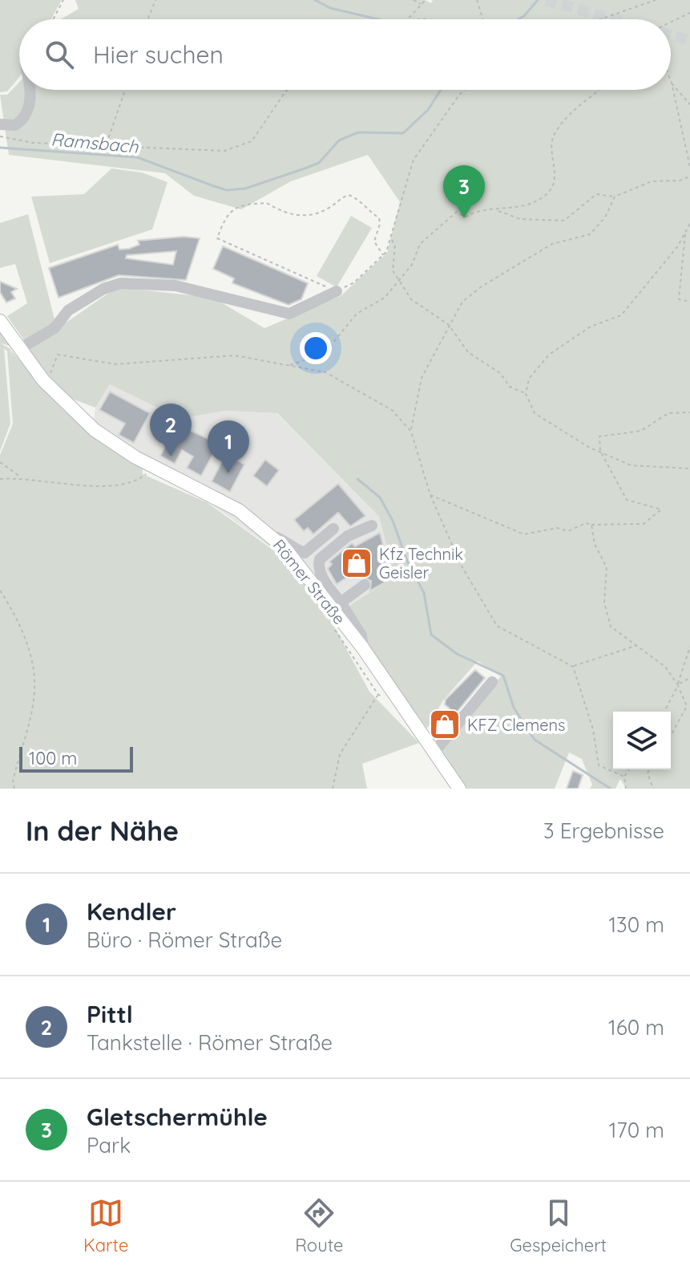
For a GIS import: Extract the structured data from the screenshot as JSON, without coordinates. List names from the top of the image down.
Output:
{
  "streets": {
    "main road": ["Römer Straße"]
  },
  "water": ["Ramsbach"],
  "places": {
    "shop": ["Kfz Technik Geisler", "KFZ Clemens"]
  },
  "scale_bar": "100 m",
  "page": {
    "search": "Hier suchen",
    "pins": ["3", "2", "1"],
    "scale": "100 m",
    "heading": ["In der Nähe", "3 Ergebnisse"],
    "list": [
      {
        "mark": "1",
        "name": "Kendler",
        "note": "Büro · Römer Straße",
        "value": "130 m"
      },
      {
        "mark": "2",
        "name": "Pittl",
        "note": "Tankstelle · Römer Straße",
        "value": "160 m"
      },
      {
        "mark": "3",
        "name": "Gletschermühle",
        "note": "Park",
        "value": "170 m"
      }
    ],
    "nav": ["Karte", "Route", "Gespeichert"]
  }
}
